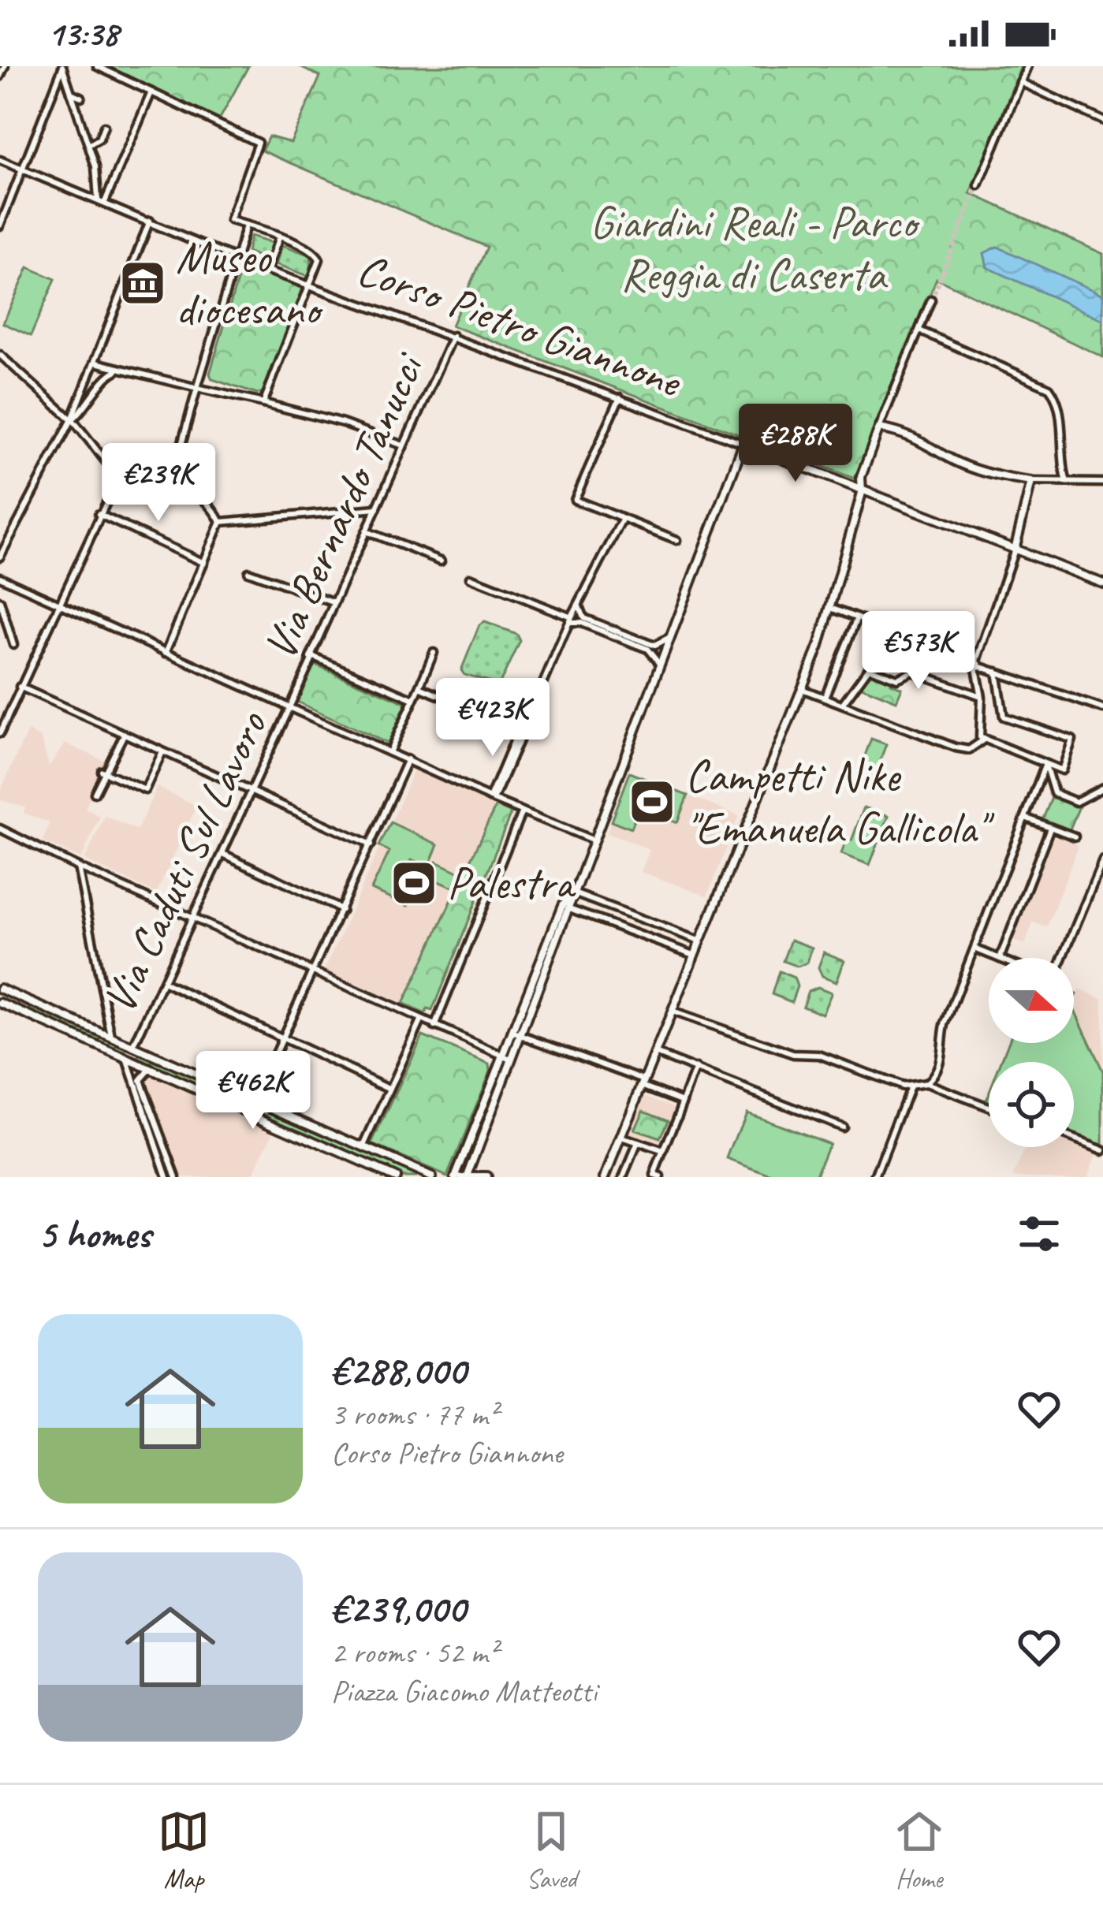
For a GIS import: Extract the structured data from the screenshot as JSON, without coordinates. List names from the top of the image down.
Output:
{
  "streets": {
    "street": ["Corso Pietro Giannone", "Via Bernardo Tanucci", "Via Caduti Sul Lavoro"]
  },
  "crossings": [
    ["Corso Pietro Giannone", "Via Bernardo Tanucci"],
    ["Via Bernardo Tanucci", "Via Caduti Sul Lavoro"]
  ],
  "parks": ["Giardini Reali - Parco Reggia di Caserta"],
  "places": {
    "museum": ["Museo diocesano"],
    "sports": ["Campetti Nike \"Emanuela Gallicola\"", "Palestra"]
  },
  "north": "right",
  "page": {
    "status": "13:38",
    "price": [
      "€288K",
      "€239K",
      "€573K",
      "€423K",
      "€462K"
    ],
    "heading": "5 homes",
    "list": [
      {
        "name": "€288,000",
        "note": "3 rooms · 77 m² · Corso Pietro Giannone"
      },
      {
        "name": "€239,000",
        "note": "2 rooms · 52 m² · Piazza Giacomo Matteotti"
      }
    ],
    "tabs": ["Map", "Saved", "Home"]
  }
}
